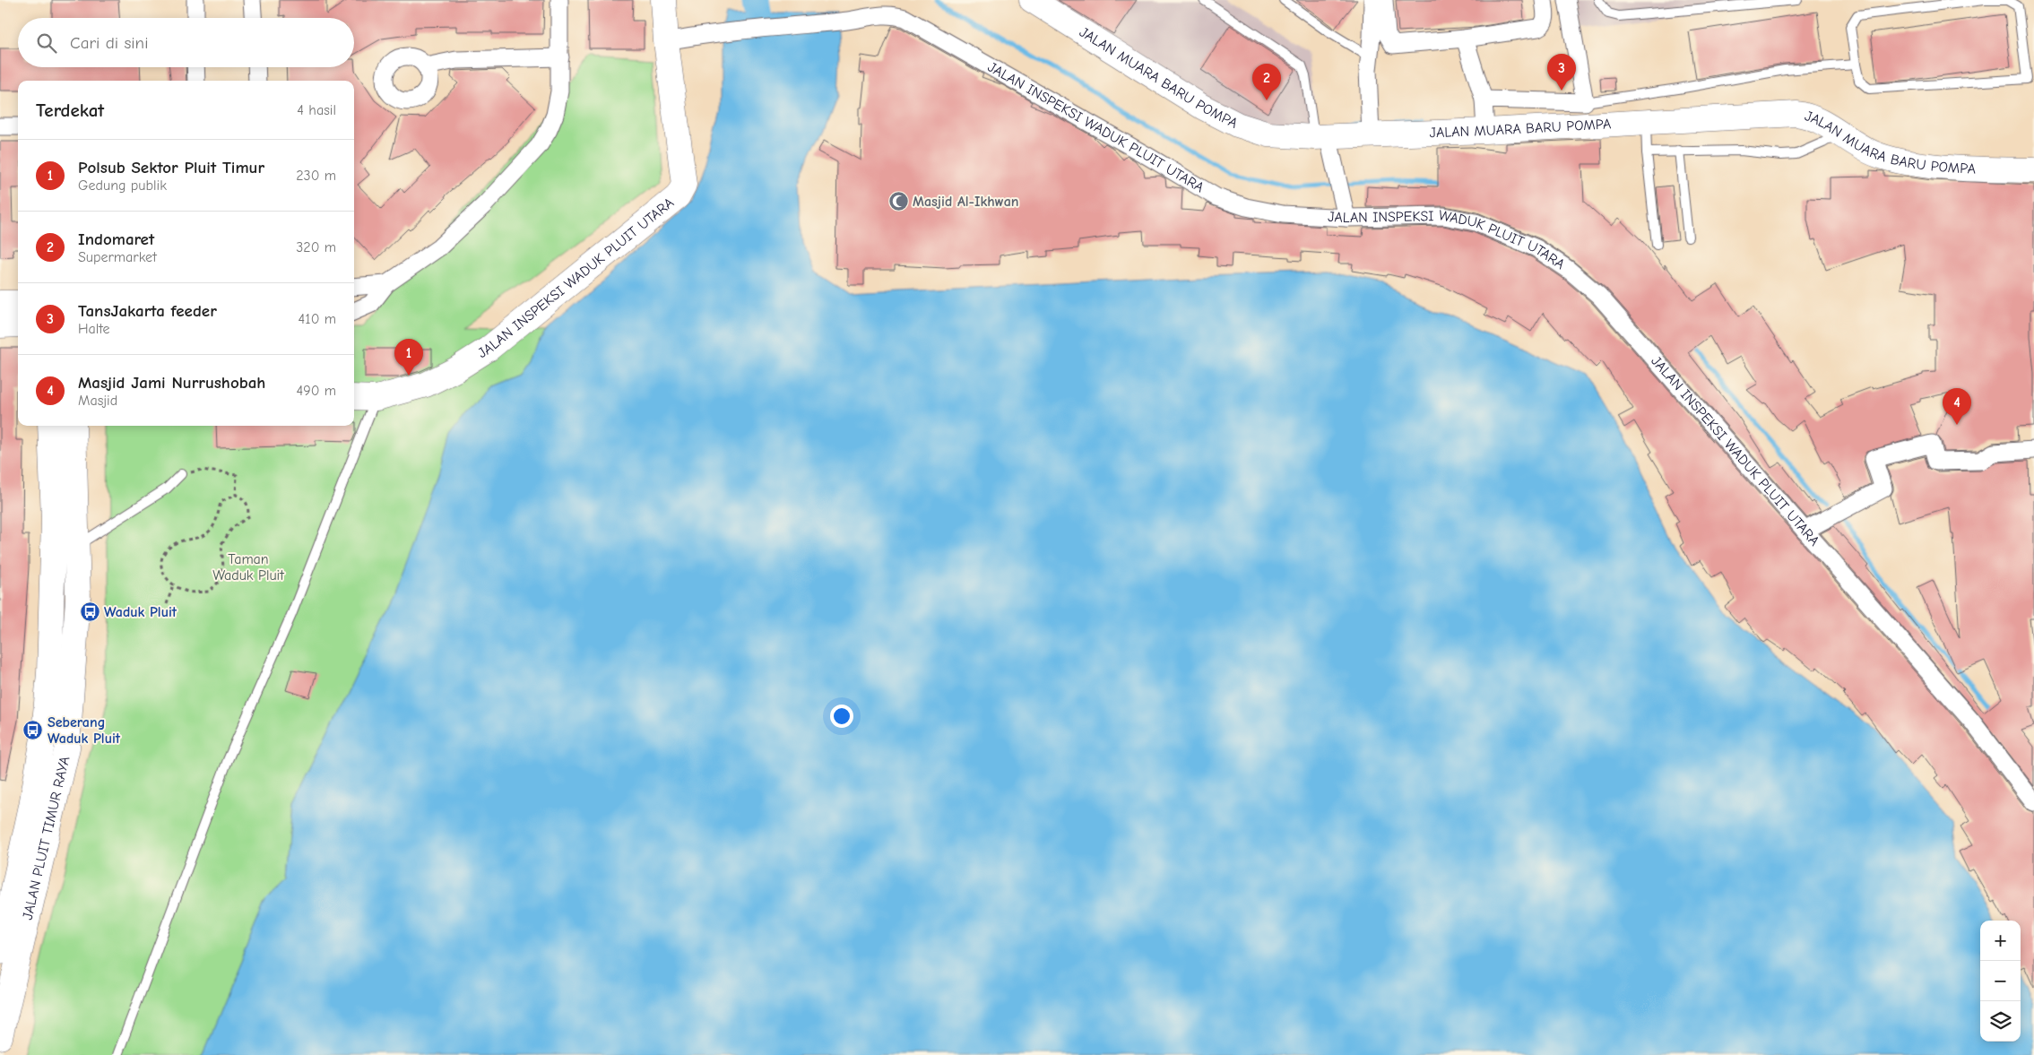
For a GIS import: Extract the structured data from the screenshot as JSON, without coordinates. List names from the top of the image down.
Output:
{
  "streets": {
    "street": ["JALAN MUARA BARU POMPA", "JALAN INSPEKSI WADUK PLUIT UTARA", "JALAN PLUIT TIMUR RAYA"]
  },
  "parks": ["Taman Waduk Pluit"],
  "places": {
    "mosque": ["Masjid Al-Ikhwan"],
    "bus stop": ["Waduk Pluit", "Seberang Waduk Pluit"]
  },
  "page": {
    "search": "Cari di sini",
    "pins": [
      "3",
      "2",
      "1",
      "4"
    ],
    "heading": ["Terdekat", "4 hasil"],
    "list": [
      {
        "mark": "1",
        "name": "Polsub Sektor Pluit Timur",
        "note": "Gedung publik",
        "value": "230 m"
      },
      {
        "mark": "2",
        "name": "Indomaret",
        "note": "Supermarket",
        "value": "320 m"
      },
      {
        "mark": "3",
        "name": "TansJakarta feeder",
        "note": "Halte",
        "value": "410 m"
      },
      {
        "mark": "4",
        "name": "Masjid Jami Nurrushobah",
        "note": "Masjid",
        "value": "490 m"
      }
    ],
    "map_buttons": ["+", "−"]
  }
}
